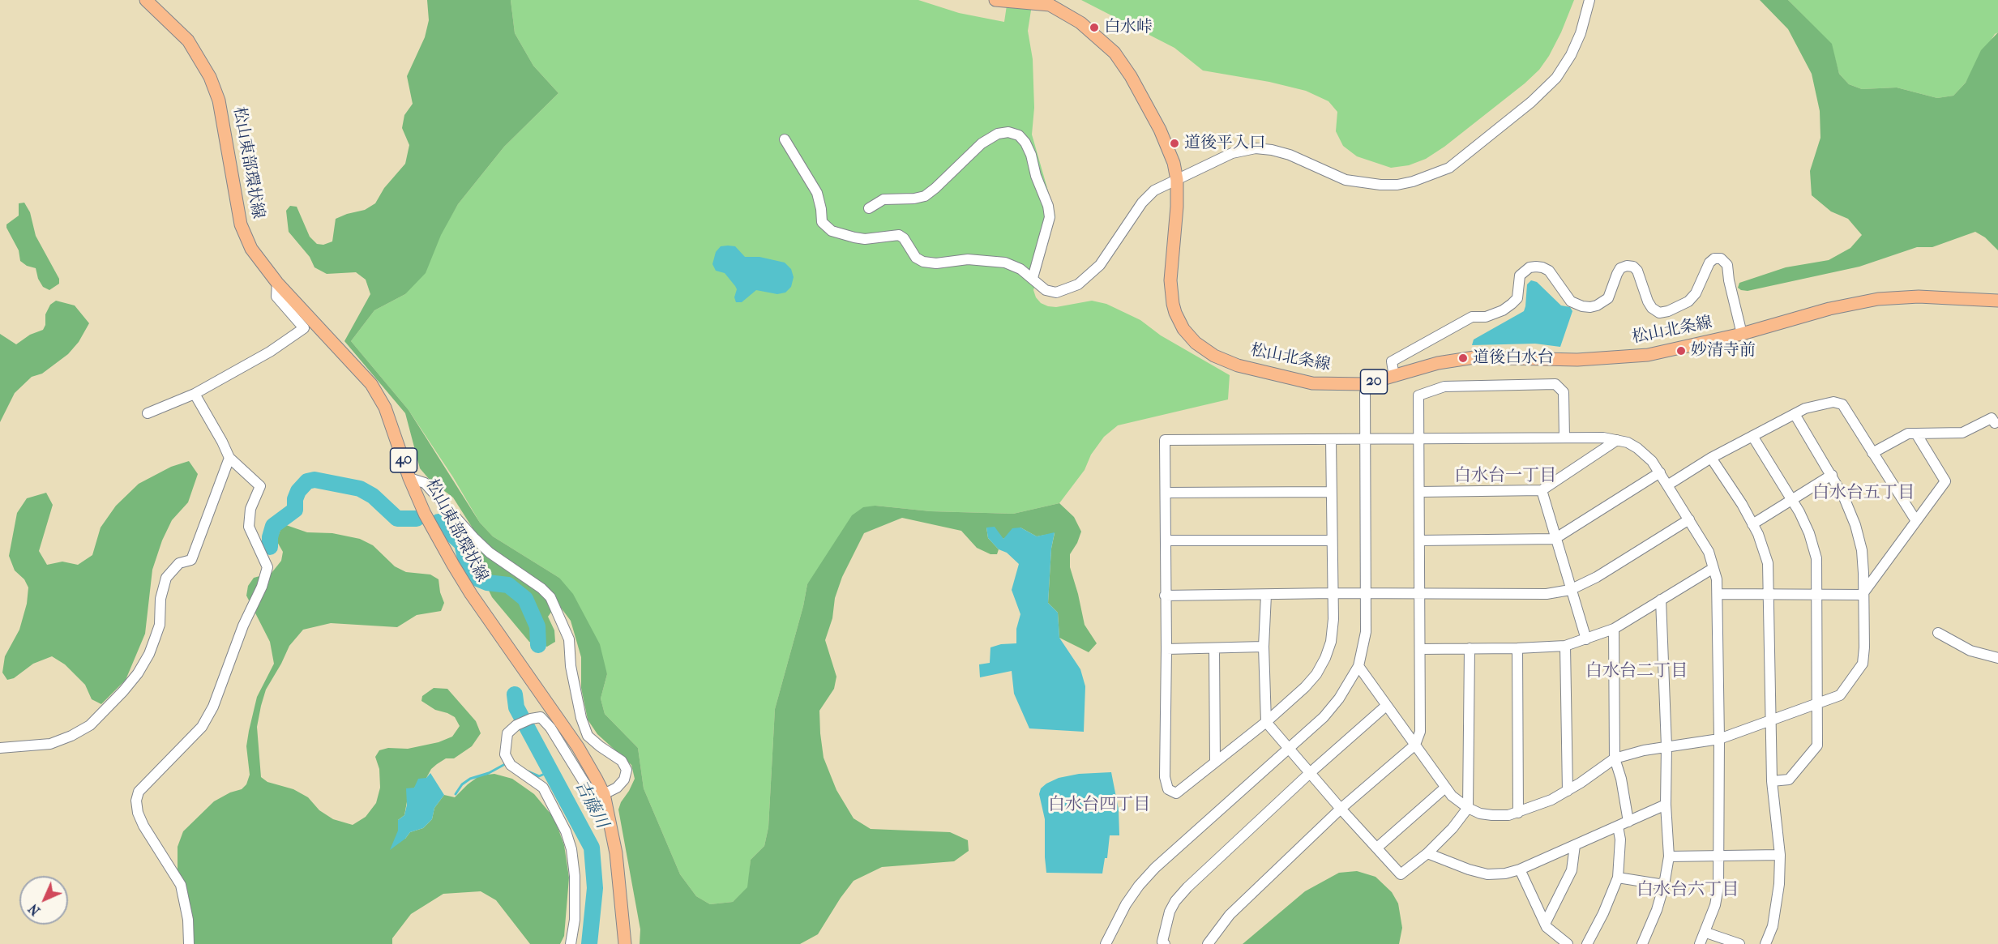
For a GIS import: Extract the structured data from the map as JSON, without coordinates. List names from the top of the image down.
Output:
{
  "streets": {
    "main road": [
      "松山東部環状線",
      "松山北条線",
      "20",
      "40"
    ]
  },
  "districts": [
    "白水台一丁目",
    "白水台五丁目",
    "白水台二丁目",
    "白水台四丁目",
    "白水台六丁目"
  ],
  "water": ["吉藤川"],
  "places": [
    "白水峠",
    "道後平入口",
    "妙清寺前",
    "道後白水台"
  ],
  "north": "bottom left"
}
